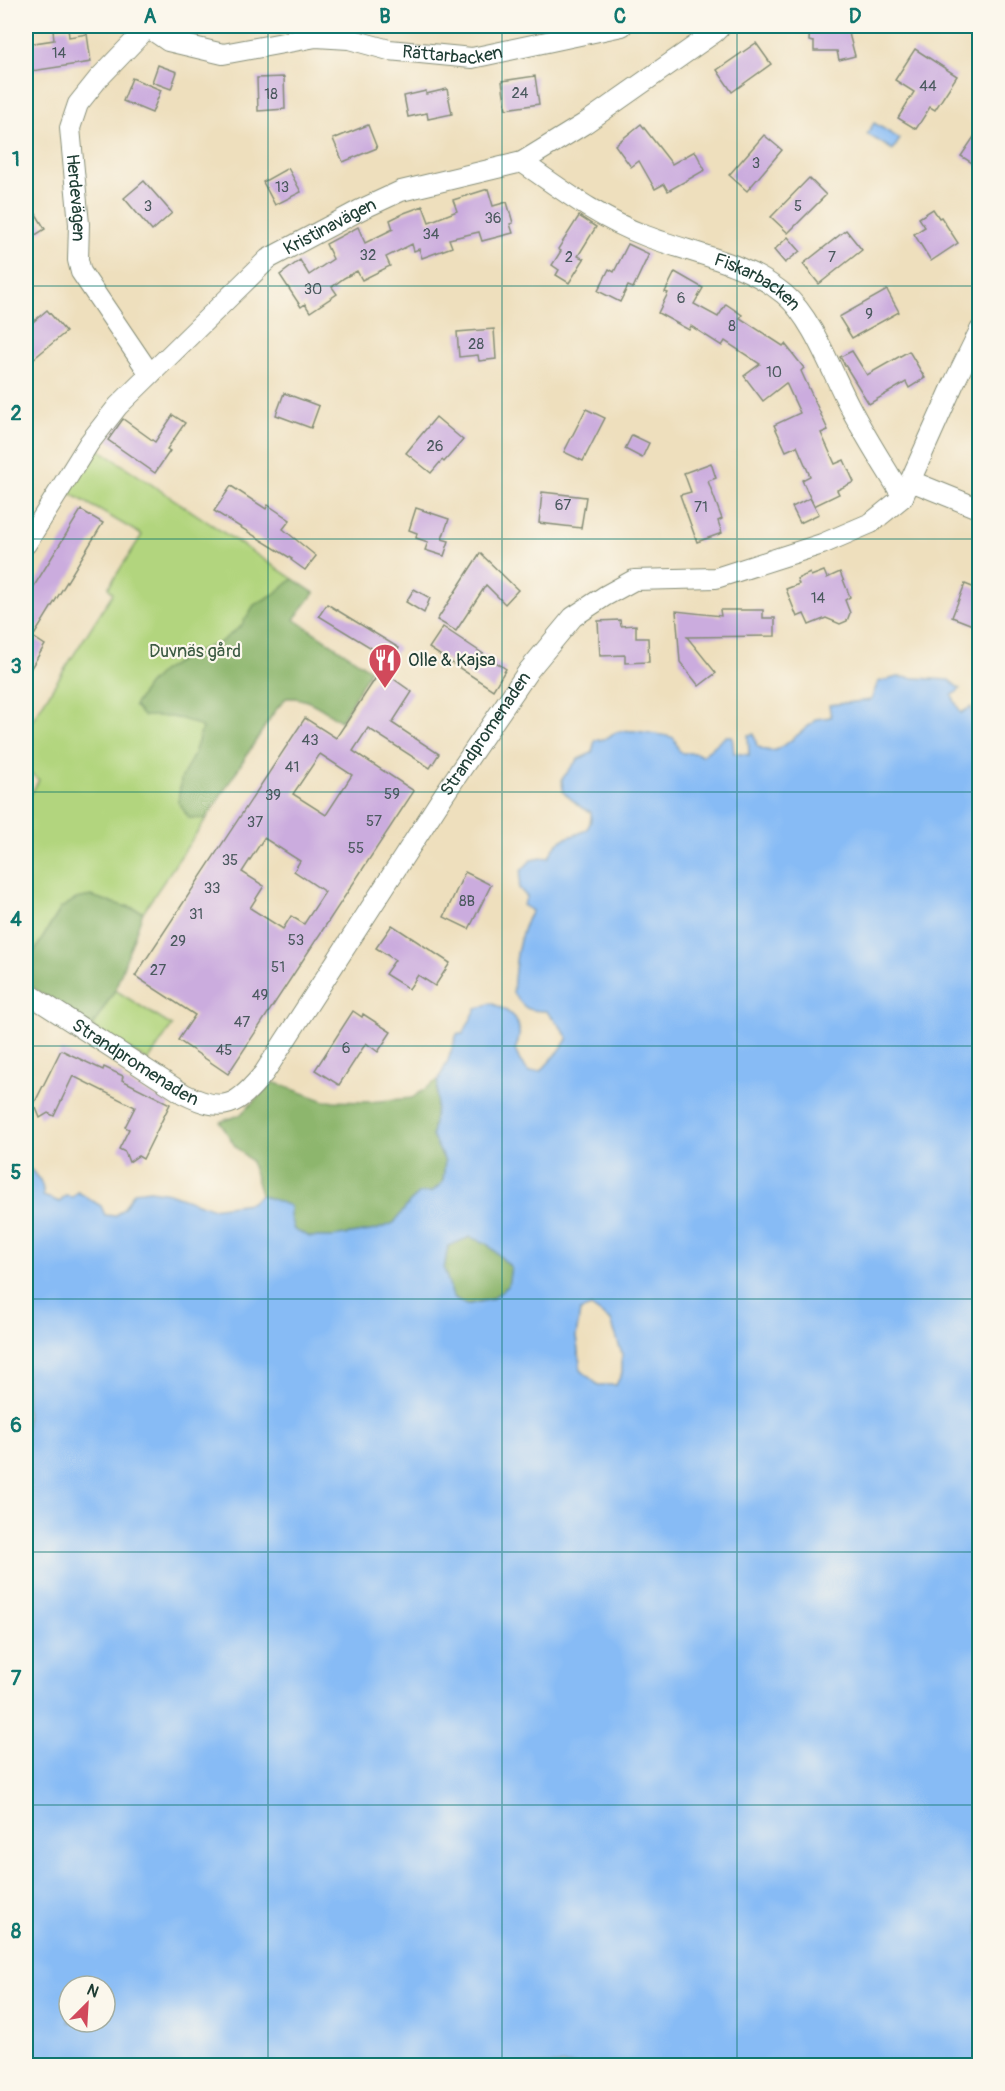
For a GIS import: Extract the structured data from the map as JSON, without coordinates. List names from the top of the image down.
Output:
{
  "streets": {
    "street": [
      "Rättarbacken",
      "Herdevägen",
      "Kristinavägen",
      "Fiskarbacken",
      "Strandpromenaden"
    ]
  },
  "crossings": [
    ["Rättarbacken", "Herdevägen"],
    ["Herdevägen", "Kristinavägen"],
    ["Kristinavägen", "Fiskarbacken"],
    ["Fiskarbacken", "Strandpromenaden"]
  ],
  "parks": ["Duvnäs gård"],
  "places": {
    "restaurant": ["Olle & Kajsa"]
  },
  "house_numbers": [
    "14",
    "44",
    "24",
    "18",
    "3",
    "13",
    "3",
    "5",
    "36",
    "34",
    "32",
    "2",
    "7",
    "30",
    "6",
    "9",
    "8",
    "28",
    "10",
    "26",
    "67",
    "71",
    "14",
    "43",
    "41",
    "59",
    "39",
    "57",
    "37",
    "55",
    "35",
    "33",
    "8B",
    "31",
    "53",
    "29",
    "51",
    "27",
    "49",
    "47",
    "6",
    "45"
  ],
  "north": "top right",
  "grid": {
    "columns": [
      "A",
      "B",
      "C",
      "D"
    ],
    "rows": [
      "1",
      "2",
      "3",
      "4",
      "5",
      "6",
      "7",
      "8"
    ]
  }
}
